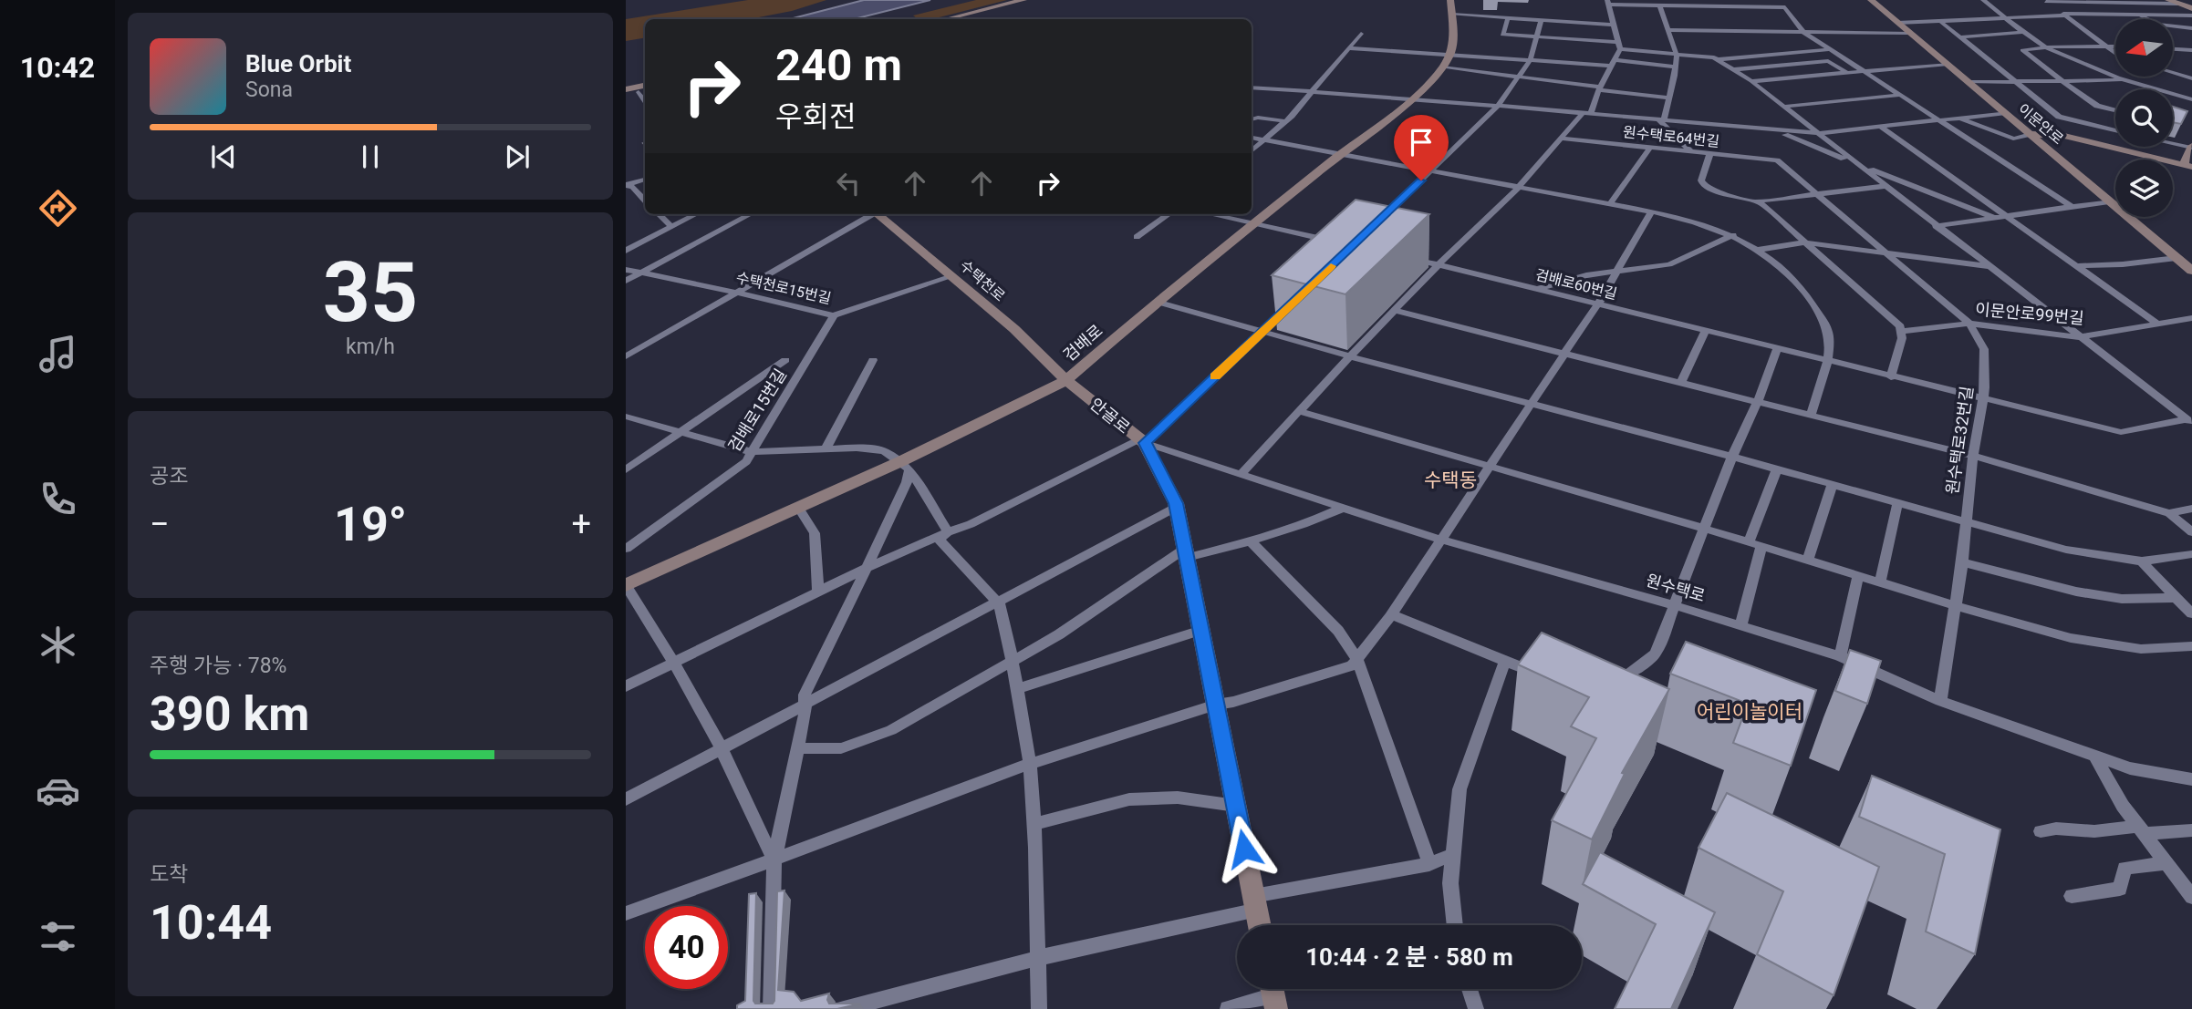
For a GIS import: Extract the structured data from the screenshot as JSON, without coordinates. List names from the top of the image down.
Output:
{
  "streets": {
    "street": [
      "이문안로",
      "원수택로64번길",
      "수택천로",
      "검배로60번길",
      "수택천로15번길",
      "이문안로99번길",
      "검배로",
      "검배로15번길",
      "안골로",
      "원수택로32번길",
      "원수택로"
    ]
  },
  "crossings": [
    ["원수택로64번길", "원수택로32번길"],
    ["수택천로", "수택천로15번길"],
    ["수택천로", "검배로"],
    ["수택천로", "안골로"],
    ["검배로60번길", "원수택로32번길"],
    ["수택천로15번길", "검배로15번길"],
    ["이문안로99번길", "원수택로32번길"],
    ["검배로", "안골로"],
    ["안골로", "원수택로"],
    ["원수택로32번길", "원수택로"]
  ],
  "districts": ["수택동"],
  "parks": ["어린이놀이터"],
  "north": "left",
  "page": {
    "tabs": "10:42",
    "turn": ["240 m", "우회전"],
    "song": ["Blue Orbit", "Sona"],
    "tile": [
      ["35", "km/h"],
      "공조",
      ["주행 가능 · 78%", "390 km"],
      ["도착", "10:44"]
    ],
    "heat": ["−", "19°", "+"],
    "limit": "40",
    "trip": "10:44 · 2 분 · 580 m"
  }
}
